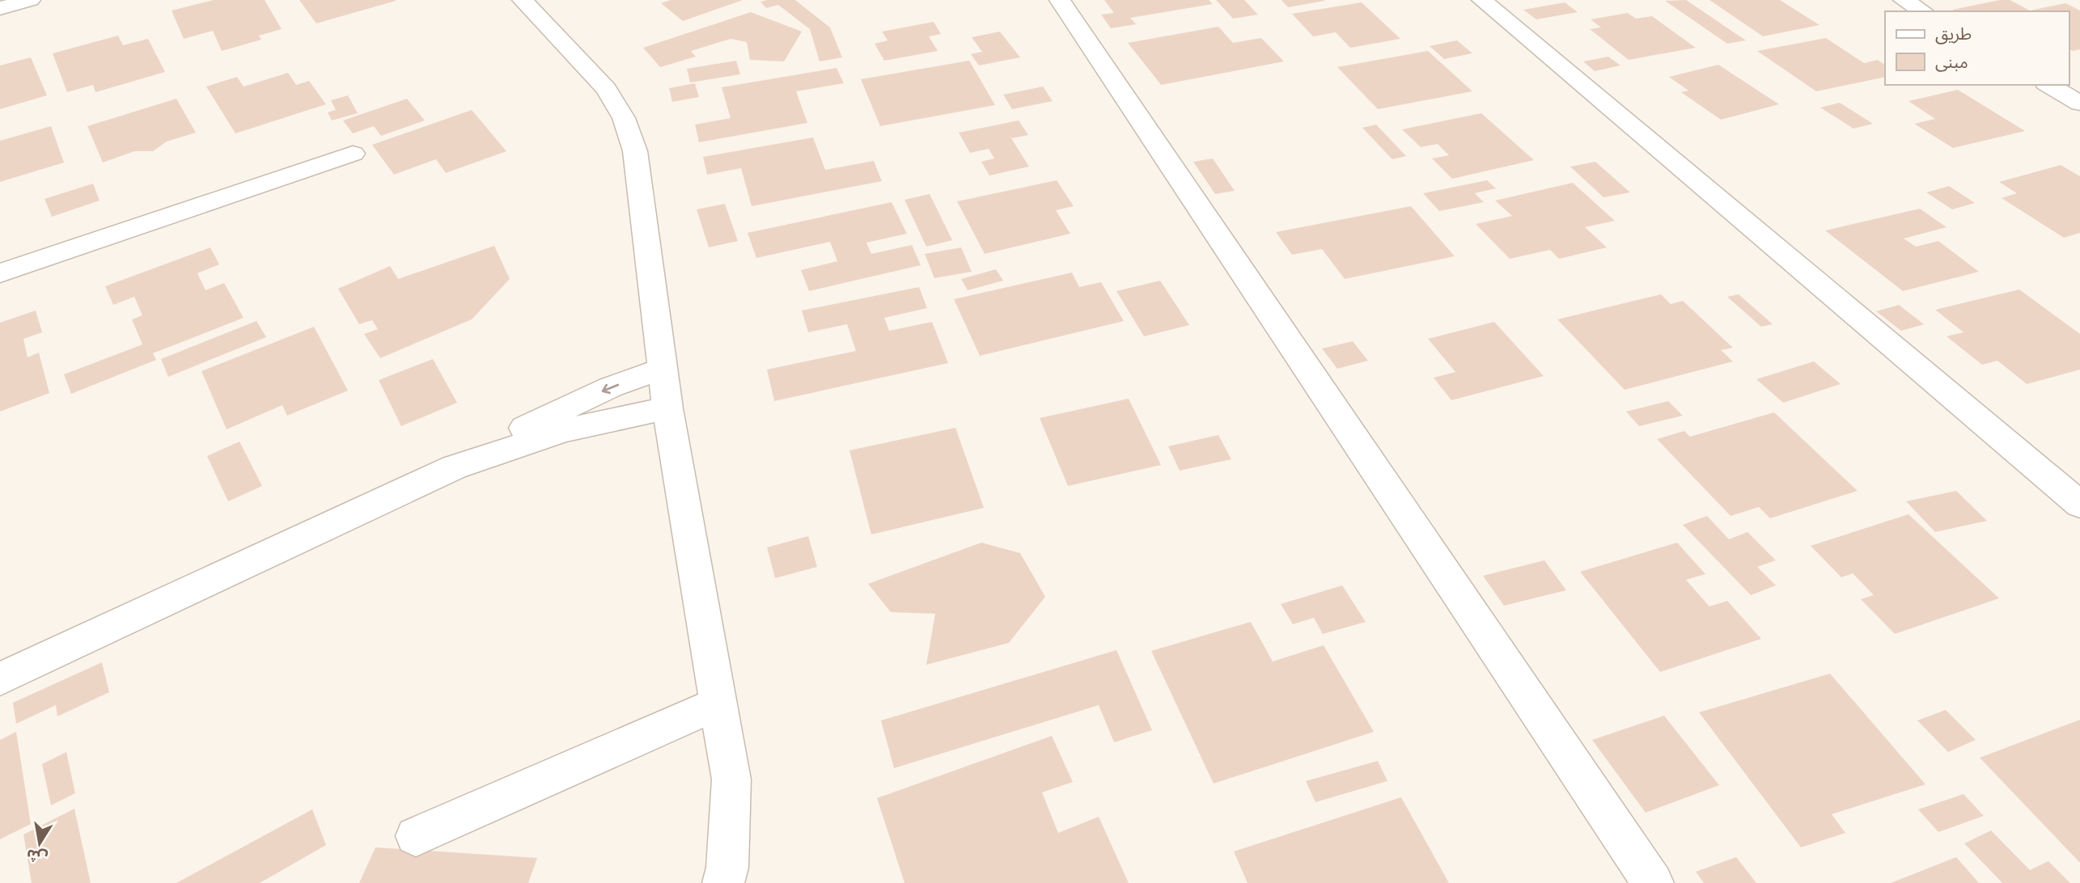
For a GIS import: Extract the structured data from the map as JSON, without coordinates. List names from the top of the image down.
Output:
{
  "legend": ["طريق", "مبنى"],
  "north": "bottom"
}
